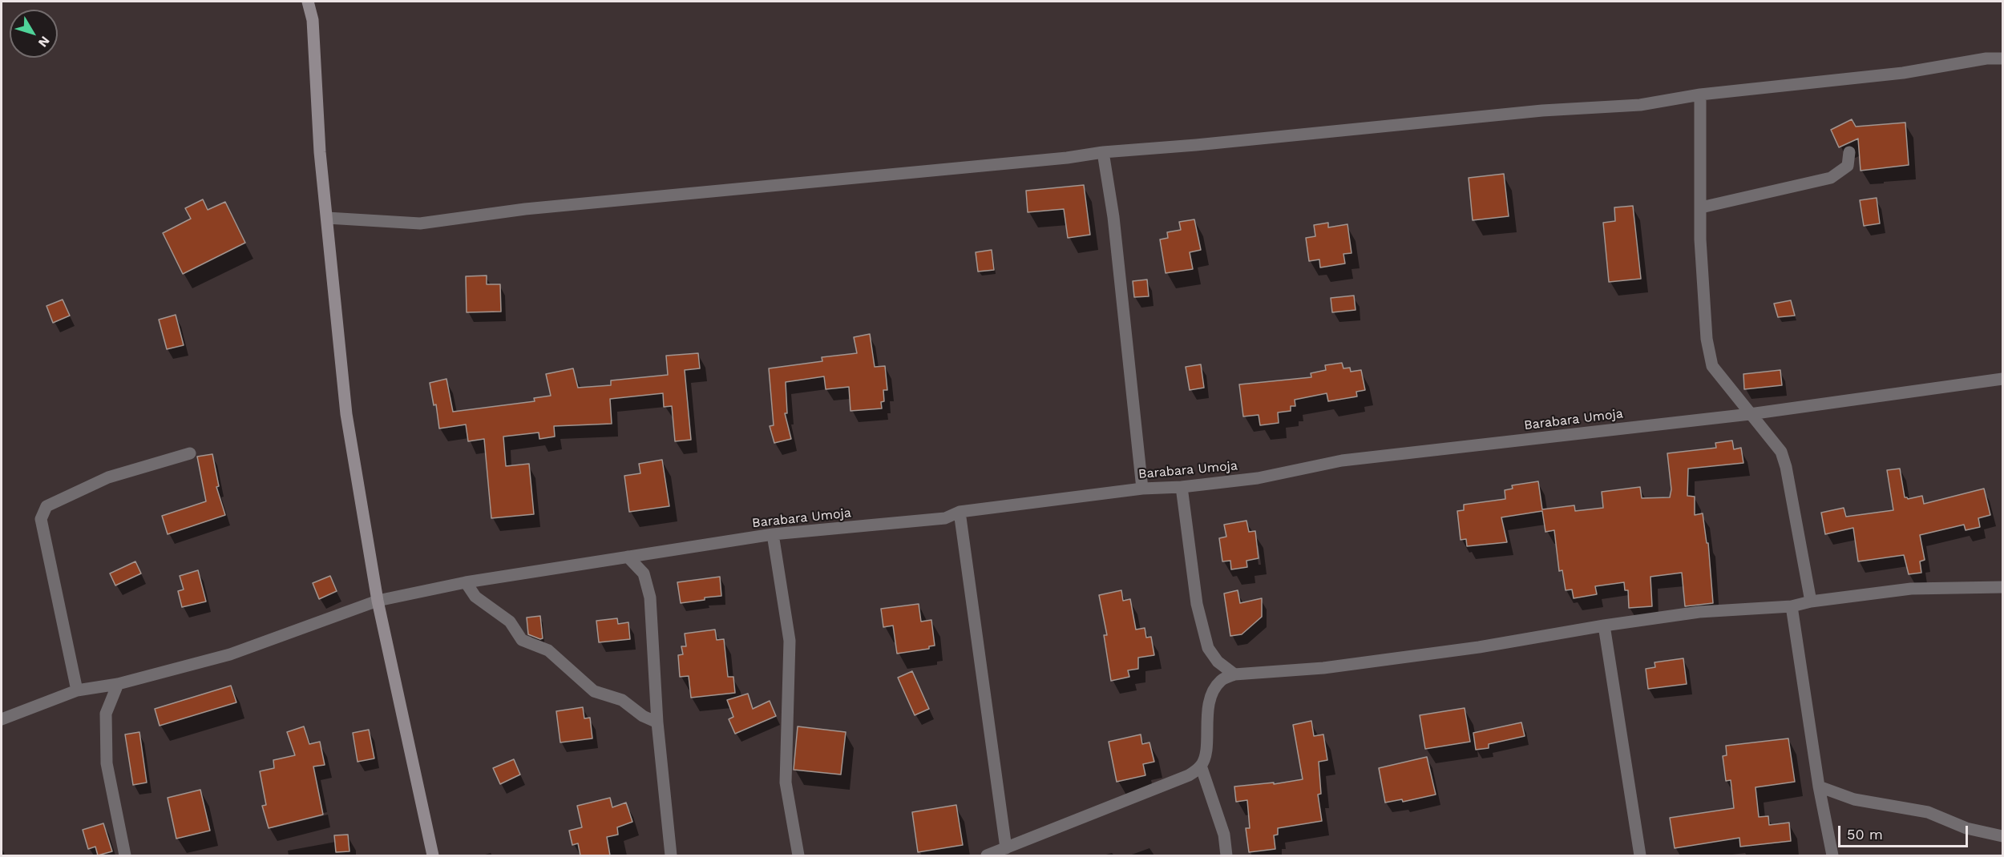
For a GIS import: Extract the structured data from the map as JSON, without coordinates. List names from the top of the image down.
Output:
{
  "streets": {
    "street": ["Barabara Umoja"]
  },
  "scale_bar": "50 m",
  "north": "bottom right"
}
